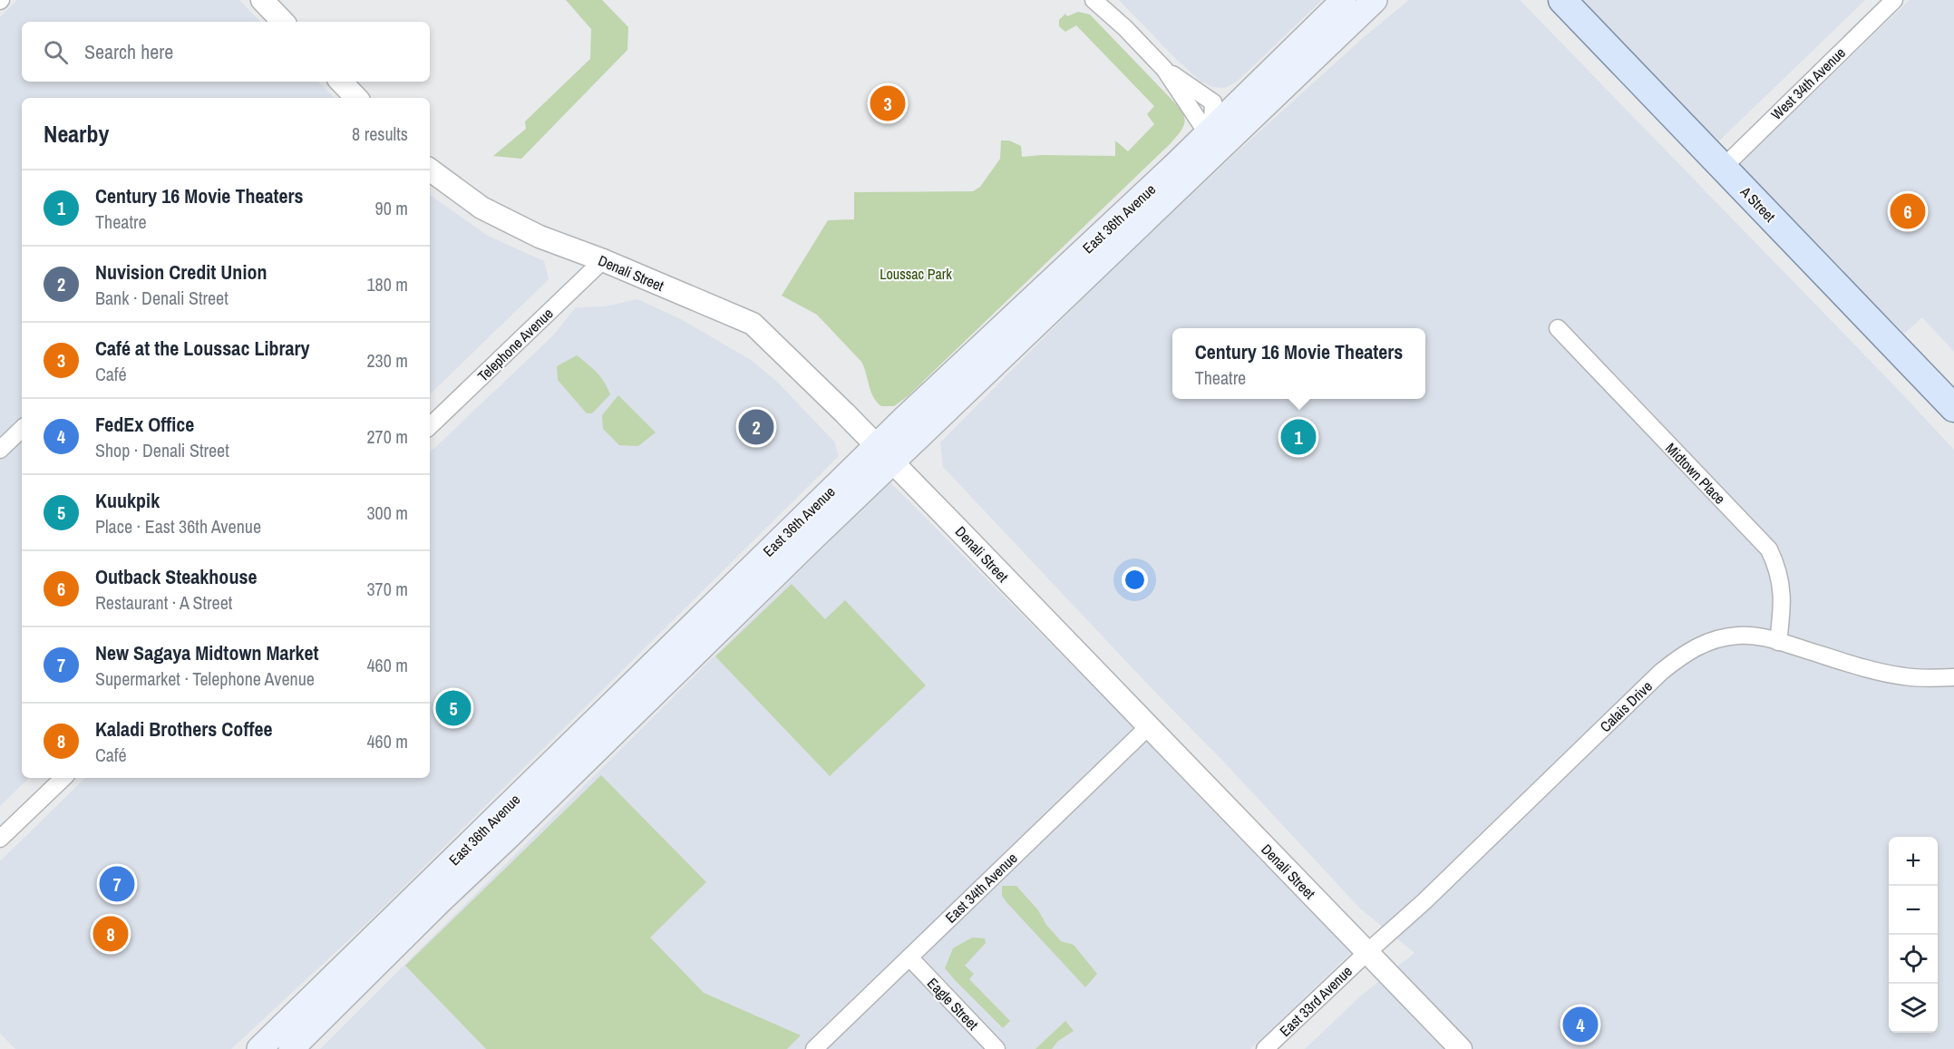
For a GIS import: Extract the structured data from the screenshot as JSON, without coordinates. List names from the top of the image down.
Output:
{
  "streets": {
    "main road": ["A Street", "East 36th Avenue"],
    "street": [
      "West 34th Avenue",
      "Denali Street",
      "Telephone Avenue",
      "Midtown Place",
      "Calais Drive",
      "East 34th Avenue",
      "East 33rd Avenue",
      "Eagle Street"
    ]
  },
  "crossings": [
    ["West 34th Avenue", "A Street"],
    ["East 36th Avenue", "Denali Street"],
    ["Denali Street", "Telephone Avenue"],
    ["Denali Street", "Calais Drive"],
    ["Denali Street", "East 34th Avenue"],
    ["Denali Street", "East 33rd Avenue"],
    ["Midtown Place", "Calais Drive"],
    ["Calais Drive", "East 33rd Avenue"],
    ["East 34th Avenue", "Eagle Street"]
  ],
  "parks": ["Loussac Park"],
  "page": {
    "search": "Search here",
    "pins": [
      "3",
      "6",
      "2",
      "1",
      "5",
      "7",
      "8",
      "4"
    ],
    "heading": ["Nearby", "8 results"],
    "list": [
      {
        "mark": "1",
        "name": "Century 16 Movie Theaters",
        "note": "Theatre",
        "value": "90 m"
      },
      {
        "mark": "2",
        "name": "Nuvision Credit Union",
        "note": "Bank · Denali Street",
        "value": "180 m"
      },
      {
        "mark": "3",
        "name": "Café at the Loussac Library",
        "note": "Café",
        "value": "230 m"
      },
      {
        "mark": "4",
        "name": "FedEx Office",
        "note": "Shop · Denali Street",
        "value": "270 m"
      },
      {
        "mark": "5",
        "name": "Kuukpik",
        "note": "Place · East 36th Avenue",
        "value": "300 m"
      },
      {
        "mark": "6",
        "name": "Outback Steakhouse",
        "note": "Restaurant · A Street",
        "value": "370 m"
      },
      {
        "mark": "7",
        "name": "New Sagaya Midtown Market",
        "note": "Supermarket · Telephone Avenue",
        "value": "460 m"
      },
      {
        "mark": "8",
        "name": "Kaladi Brothers Coffee",
        "note": "Café",
        "value": "460 m"
      }
    ],
    "popup": ["Century 16 Movie Theaters", "Theatre"],
    "map_buttons": ["+", "−"]
  }
}
